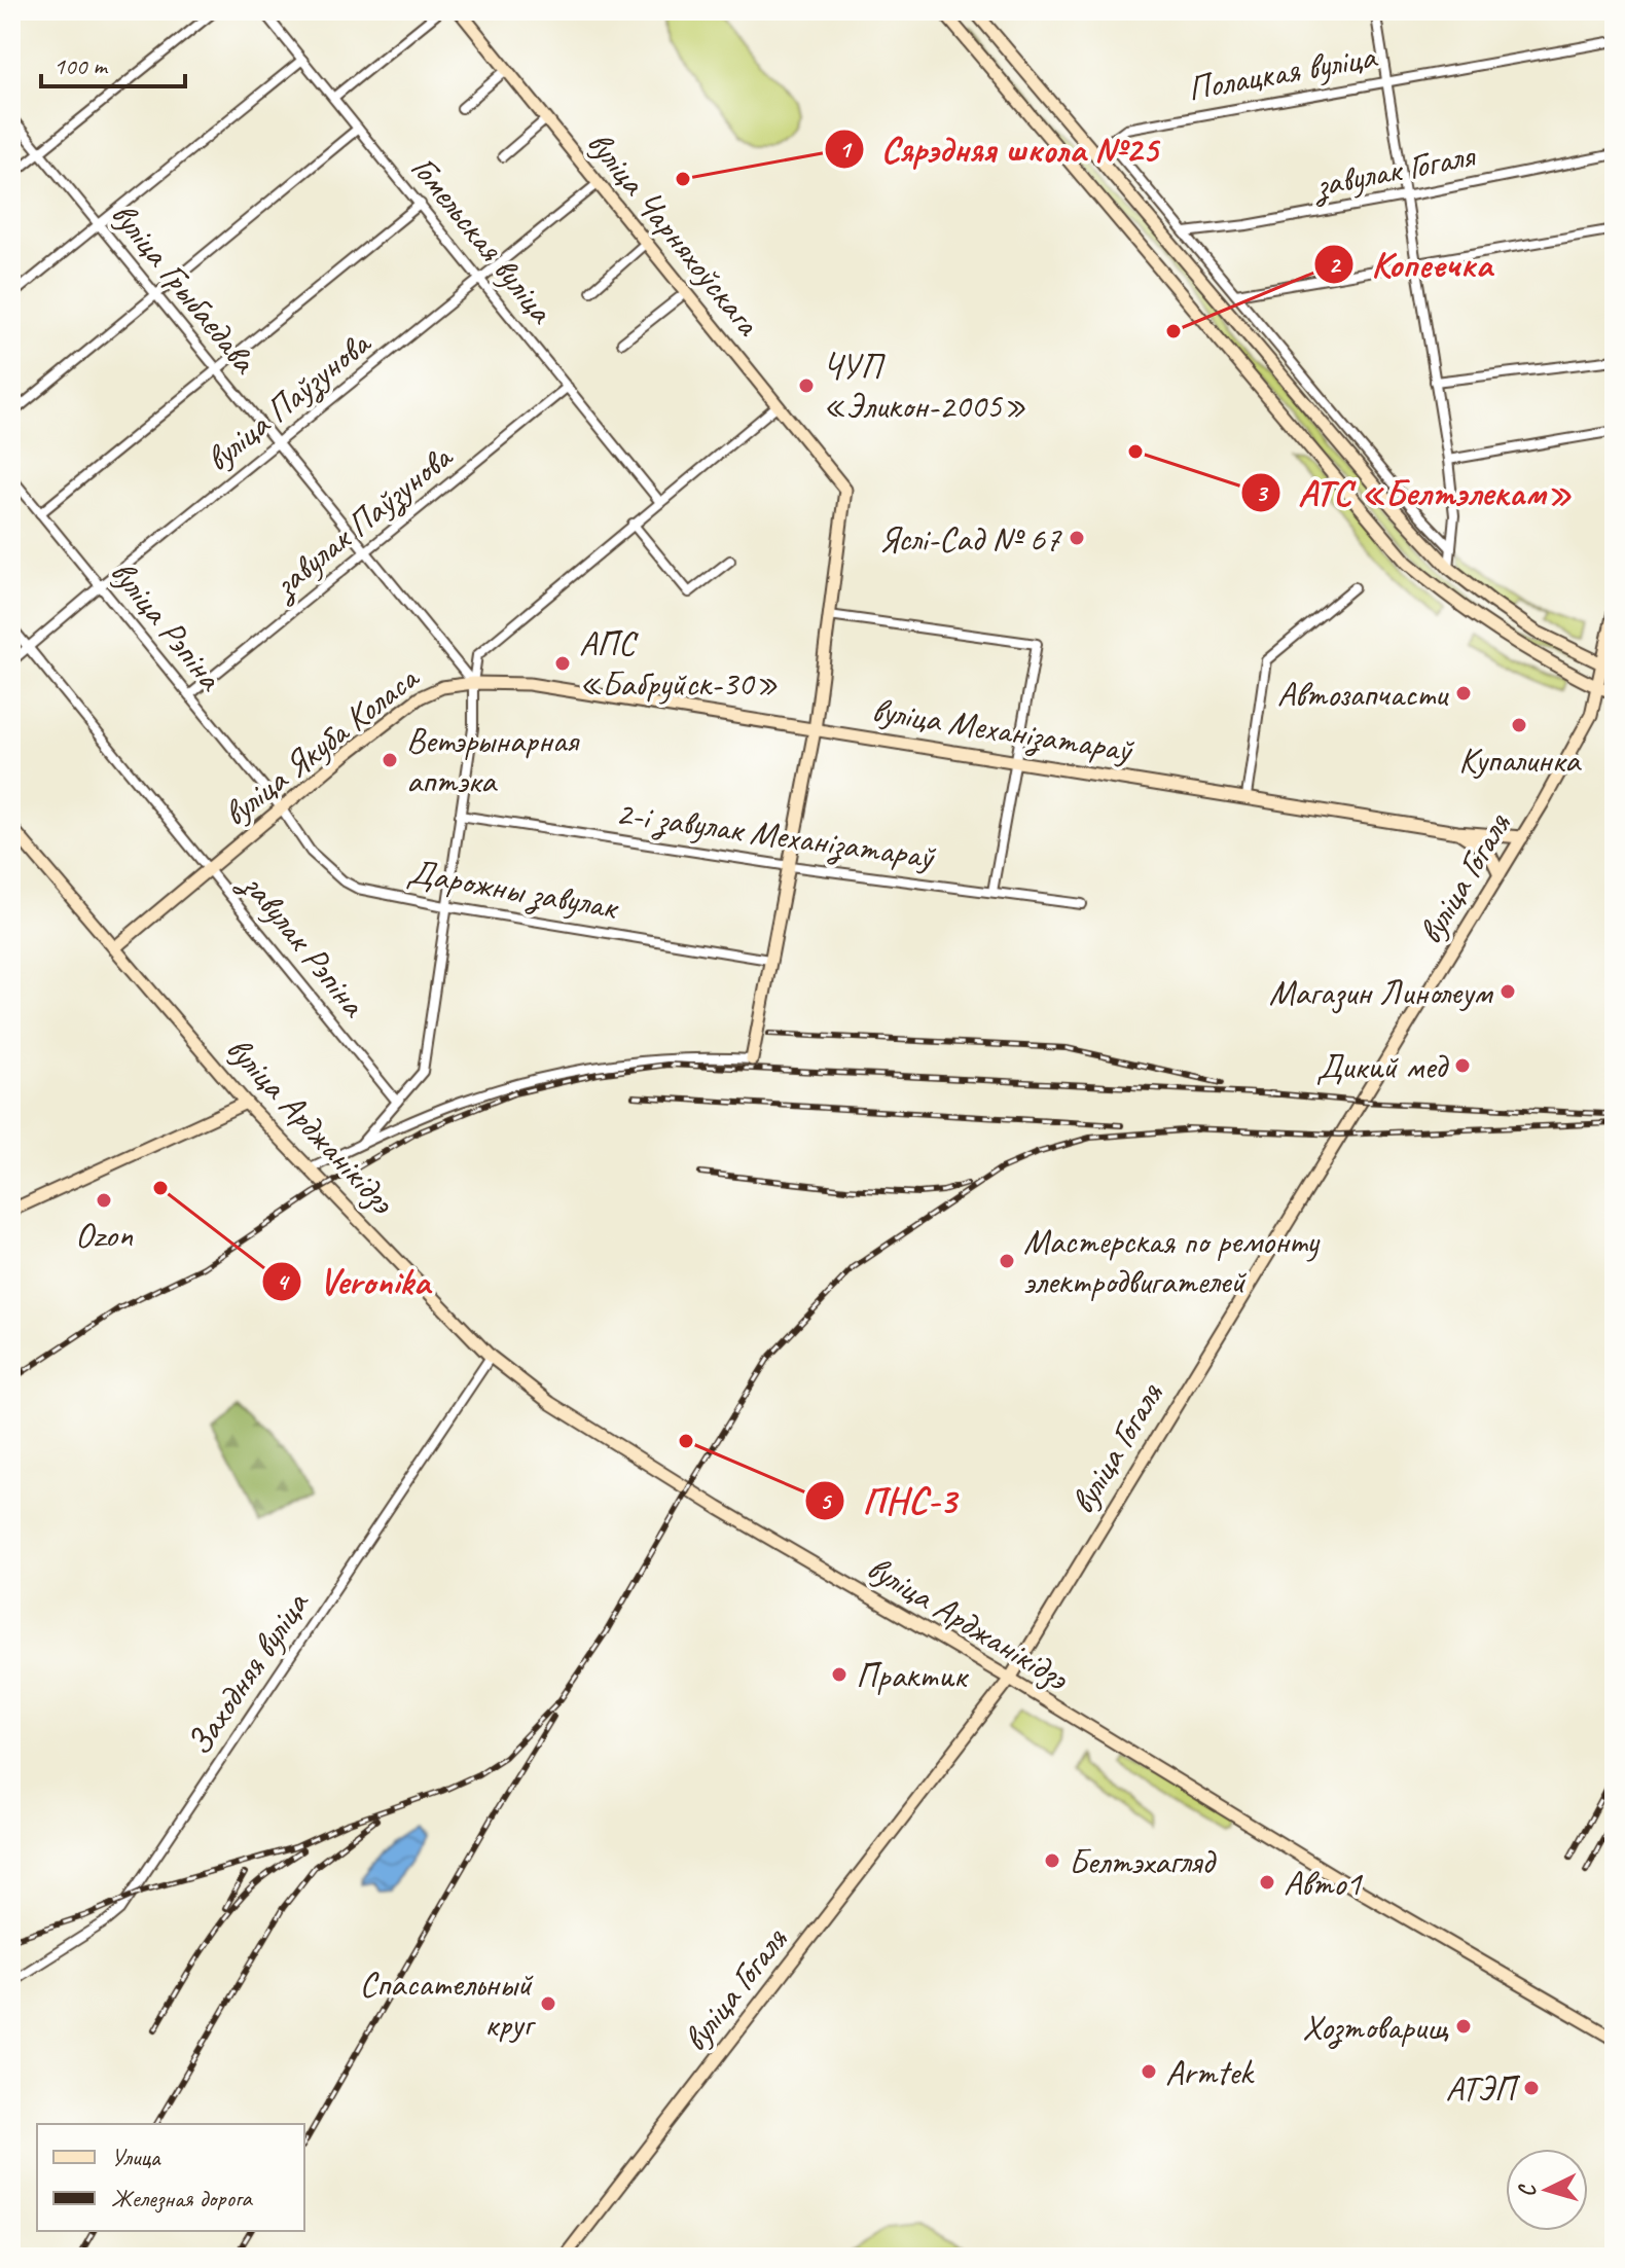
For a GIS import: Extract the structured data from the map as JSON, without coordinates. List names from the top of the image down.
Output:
{
  "streets": {
    "main road": [
      "вуліца Чарняхоўскага",
      "вуліца Механізатараў",
      "вуліца Якуба Коласа",
      "вуліца Гогаля",
      "вуліца Арджанікідзэ"
    ],
    "street": [
      "Полацкая вуліца",
      "завулак Гогаля",
      "Гомельская вуліца",
      "вуліца Грыбаедава",
      "вуліца Паўзунова",
      "завулак Паўзунова",
      "вуліца Рэпіна",
      "2-і завулак Механізатараў",
      "Дарожны завулак",
      "завулак Рэпіна",
      "Заходняя вуліца"
    ]
  },
  "crossings": [
    ["вуліца Чарняхоўскага", "вуліца Паўзунова"],
    ["вуліца Чарняхоўскага", "вуліца Якуба Коласа"],
    ["Гомельская вуліца", "вуліца Паўзунова"],
    ["Гомельская вуліца", "завулак Паўзунова"],
    ["Гомельская вуліца", "вуліца Якуба Коласа"],
    ["вуліца Грыбаедава", "вуліца Паўзунова"],
    ["вуліца Грыбаедава", "завулак Паўзунова"],
    ["вуліца Грыбаедава", "вуліца Механізатараў"],
    ["вуліца Грыбаедава", "вуліца Якуба Коласа"],
    ["вуліца Паўзунова", "вуліца Рэпіна"],
    ["вуліца Паўзунова", "завулак Рэпіна"],
    ["завулак Паўзунова", "вуліца Рэпіна"],
    ["вуліца Рэпіна", "вуліца Якуба Коласа"],
    ["вуліца Рэпіна", "Дарожны завулак"],
    ["вуліца Механізатараў", "вуліца Якуба Коласа"],
    ["вуліца Механізатараў", "вуліца Гогаля"],
    ["вуліца Якуба Коласа", "Дарожны завулак"],
    ["вуліца Якуба Коласа", "завулак Рэпіна"],
    ["вуліца Якуба Коласа", "вуліца Арджанікідзэ"],
    ["вуліца Гогаля", "вуліца Арджанікідзэ"],
    ["вуліца Арджанікідзэ", "Заходняя вуліца"]
  ],
  "places": [
    "Сярэдняя школа №25",
    "Копеечка",
    "ЧУП «Эликон-2005»",
    "АТС «Белтэлекам»",
    "Яслі-Сад № 67",
    "АПС «Бабруйск-30»",
    "Автозапчасти",
    "Купалинка",
    "Ветэрынарная аптэка",
    "Магазин Линолеум",
    "Дикий мед",
    "Veronika",
    "Ozon",
    "Мастерская по ремонту электродвигателей",
    "ПНС-3",
    "Практик",
    "Белтэхагляд",
    "Авто1",
    "Спасательный круг",
    "Хозтоварищ",
    "Armtek",
    "АТЭП"
  ],
  "legend": ["Улица", "Железная дорога"],
  "scale_bar": "100 m",
  "north": "left"
}
